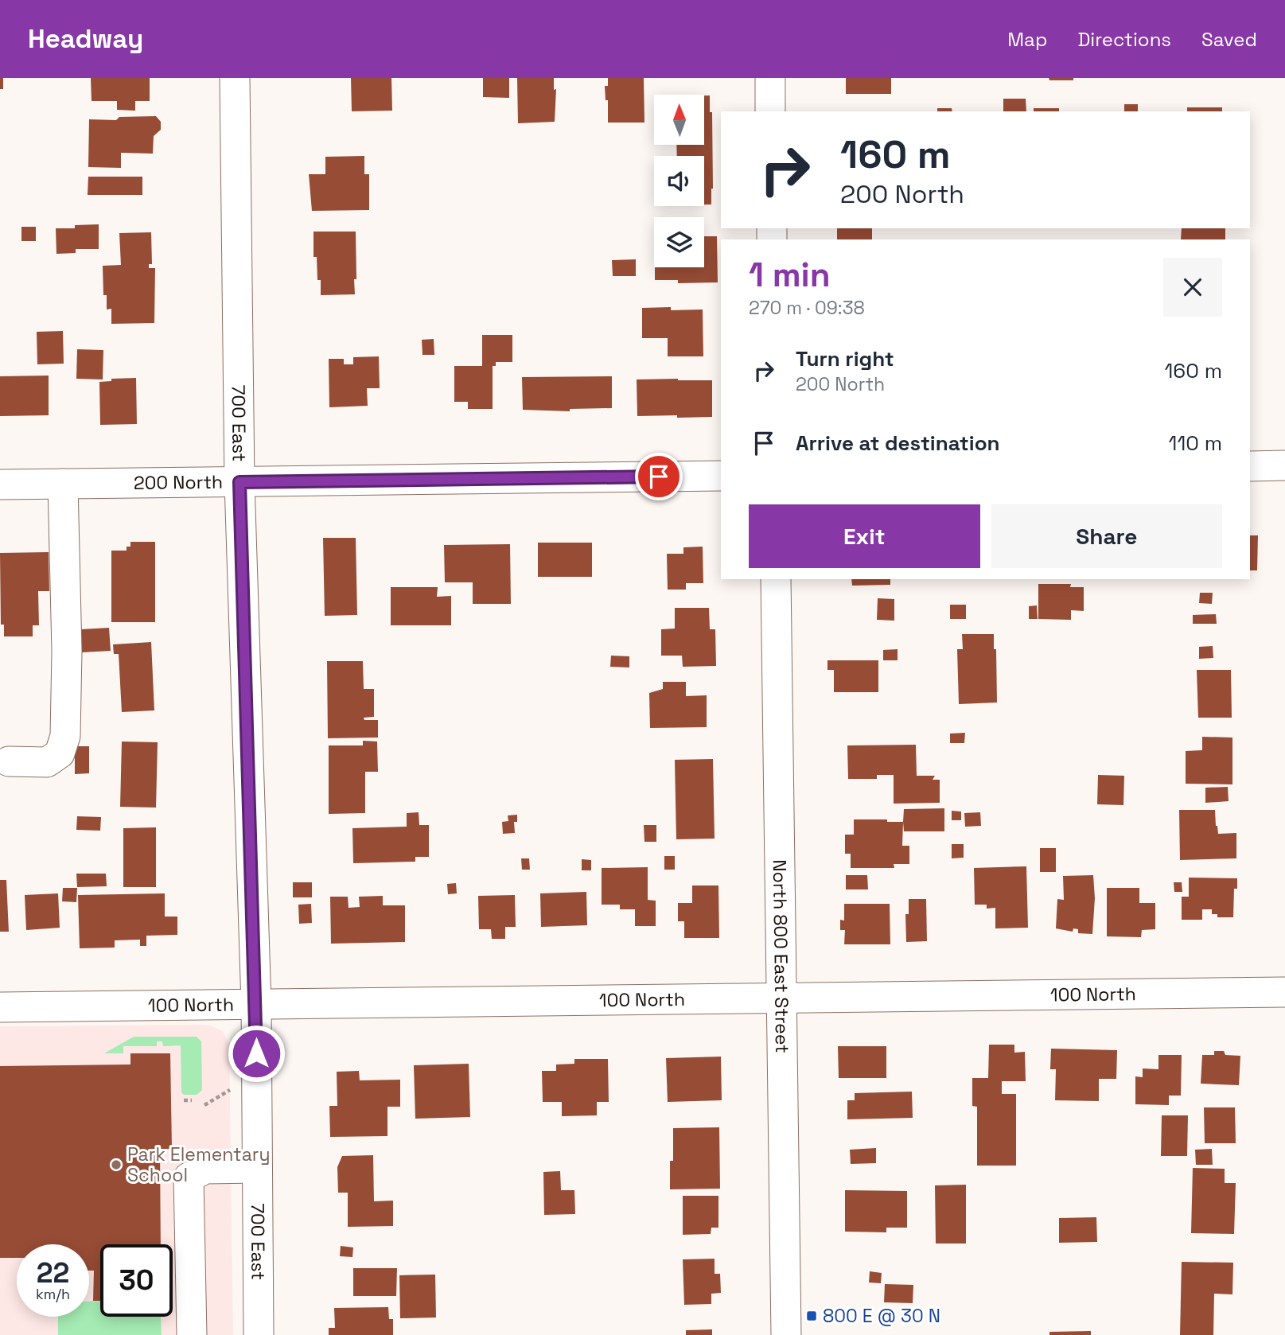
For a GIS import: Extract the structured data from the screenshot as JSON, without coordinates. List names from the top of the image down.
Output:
{
  "streets": {
    "street": [
      "700 East",
      "200 North",
      "North 800 East Street",
      "100 North"
    ]
  },
  "crossings": [
    ["700 East", "200 North"],
    ["700 East", "100 North"],
    ["North 800 East Street", "100 North"]
  ],
  "places": {
    "other": ["Park Elementary School"],
    "transit": ["800 E @ 30 N"]
  },
  "north": "top",
  "page": {
    "header": "Headway",
    "nav": ["Map", "Directions", "Saved"],
    "turn": ["160 m", "200 North"],
    "heading": ["1 min", "270 m · 09:38"],
    "list": [
      {
        "name": "Turn right",
        "note": "200 North",
        "value": "160 m"
      },
      {
        "name": "Arrive at destination",
        "value": "110 m"
      }
    ],
    "buttons": ["Exit", "Share"],
    "speed": "22 km/h",
    "limit": "30"
  }
}
